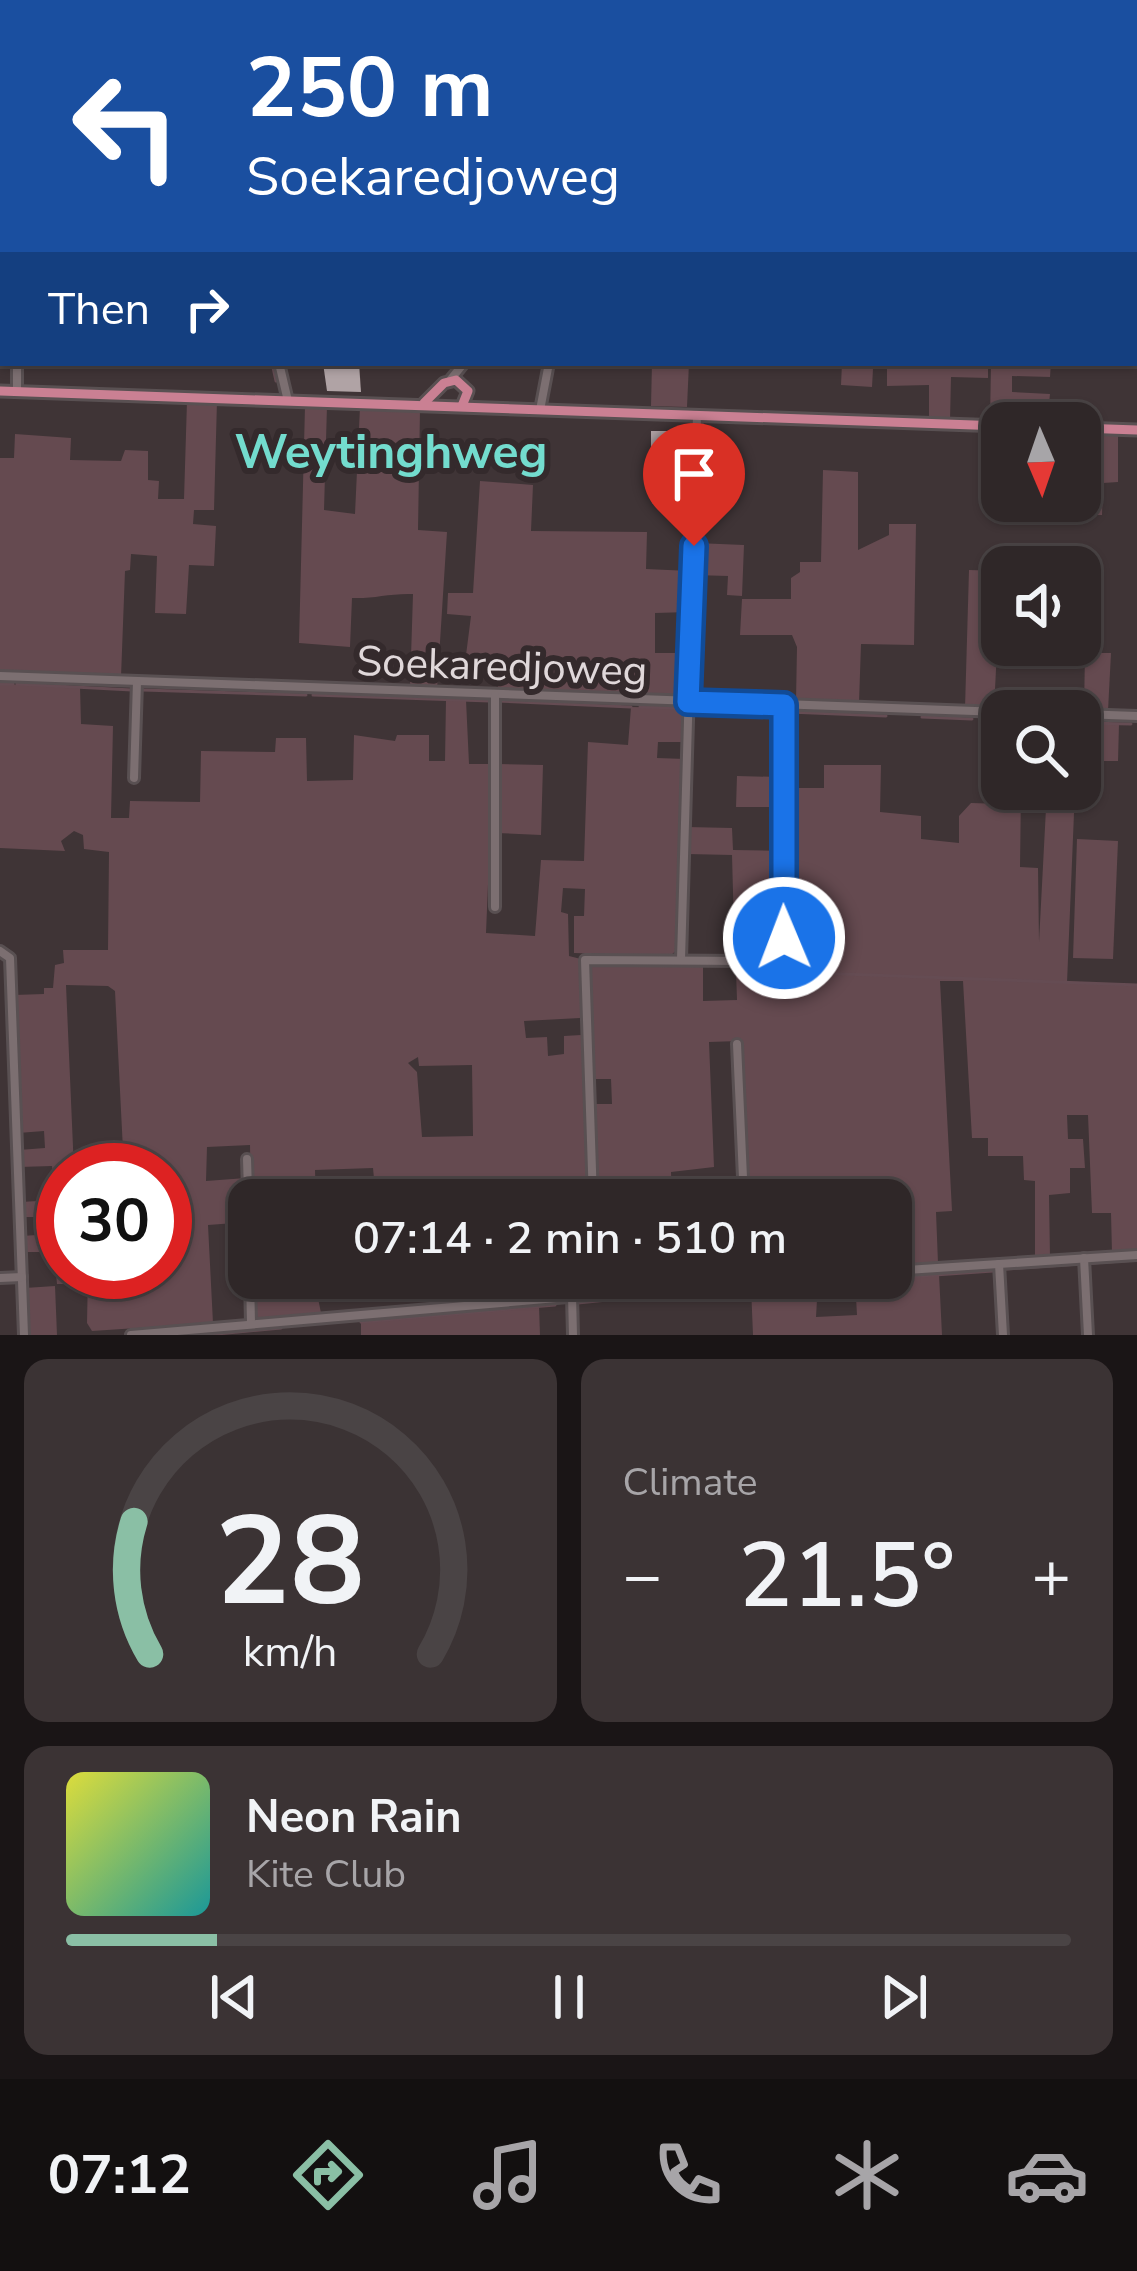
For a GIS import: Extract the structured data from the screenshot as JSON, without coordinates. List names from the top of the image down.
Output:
{
  "streets": {
    "street": ["Soekaredjoweg"]
  },
  "districts": ["Weytinghweg"],
  "north": "bottom",
  "page": {
    "turn": ["250 m", "Soekaredjoweg"],
    "then": "Then",
    "limit": "30",
    "trip": "07:14 · 2 min · 510 m",
    "tile": "Climate",
    "heat": ["−", "21.5°", "+"],
    "song": ["Neon Rain", "Kite Club"],
    "tabs": "07:12",
    "gauge": ["28", "km/h"]
  }
}
